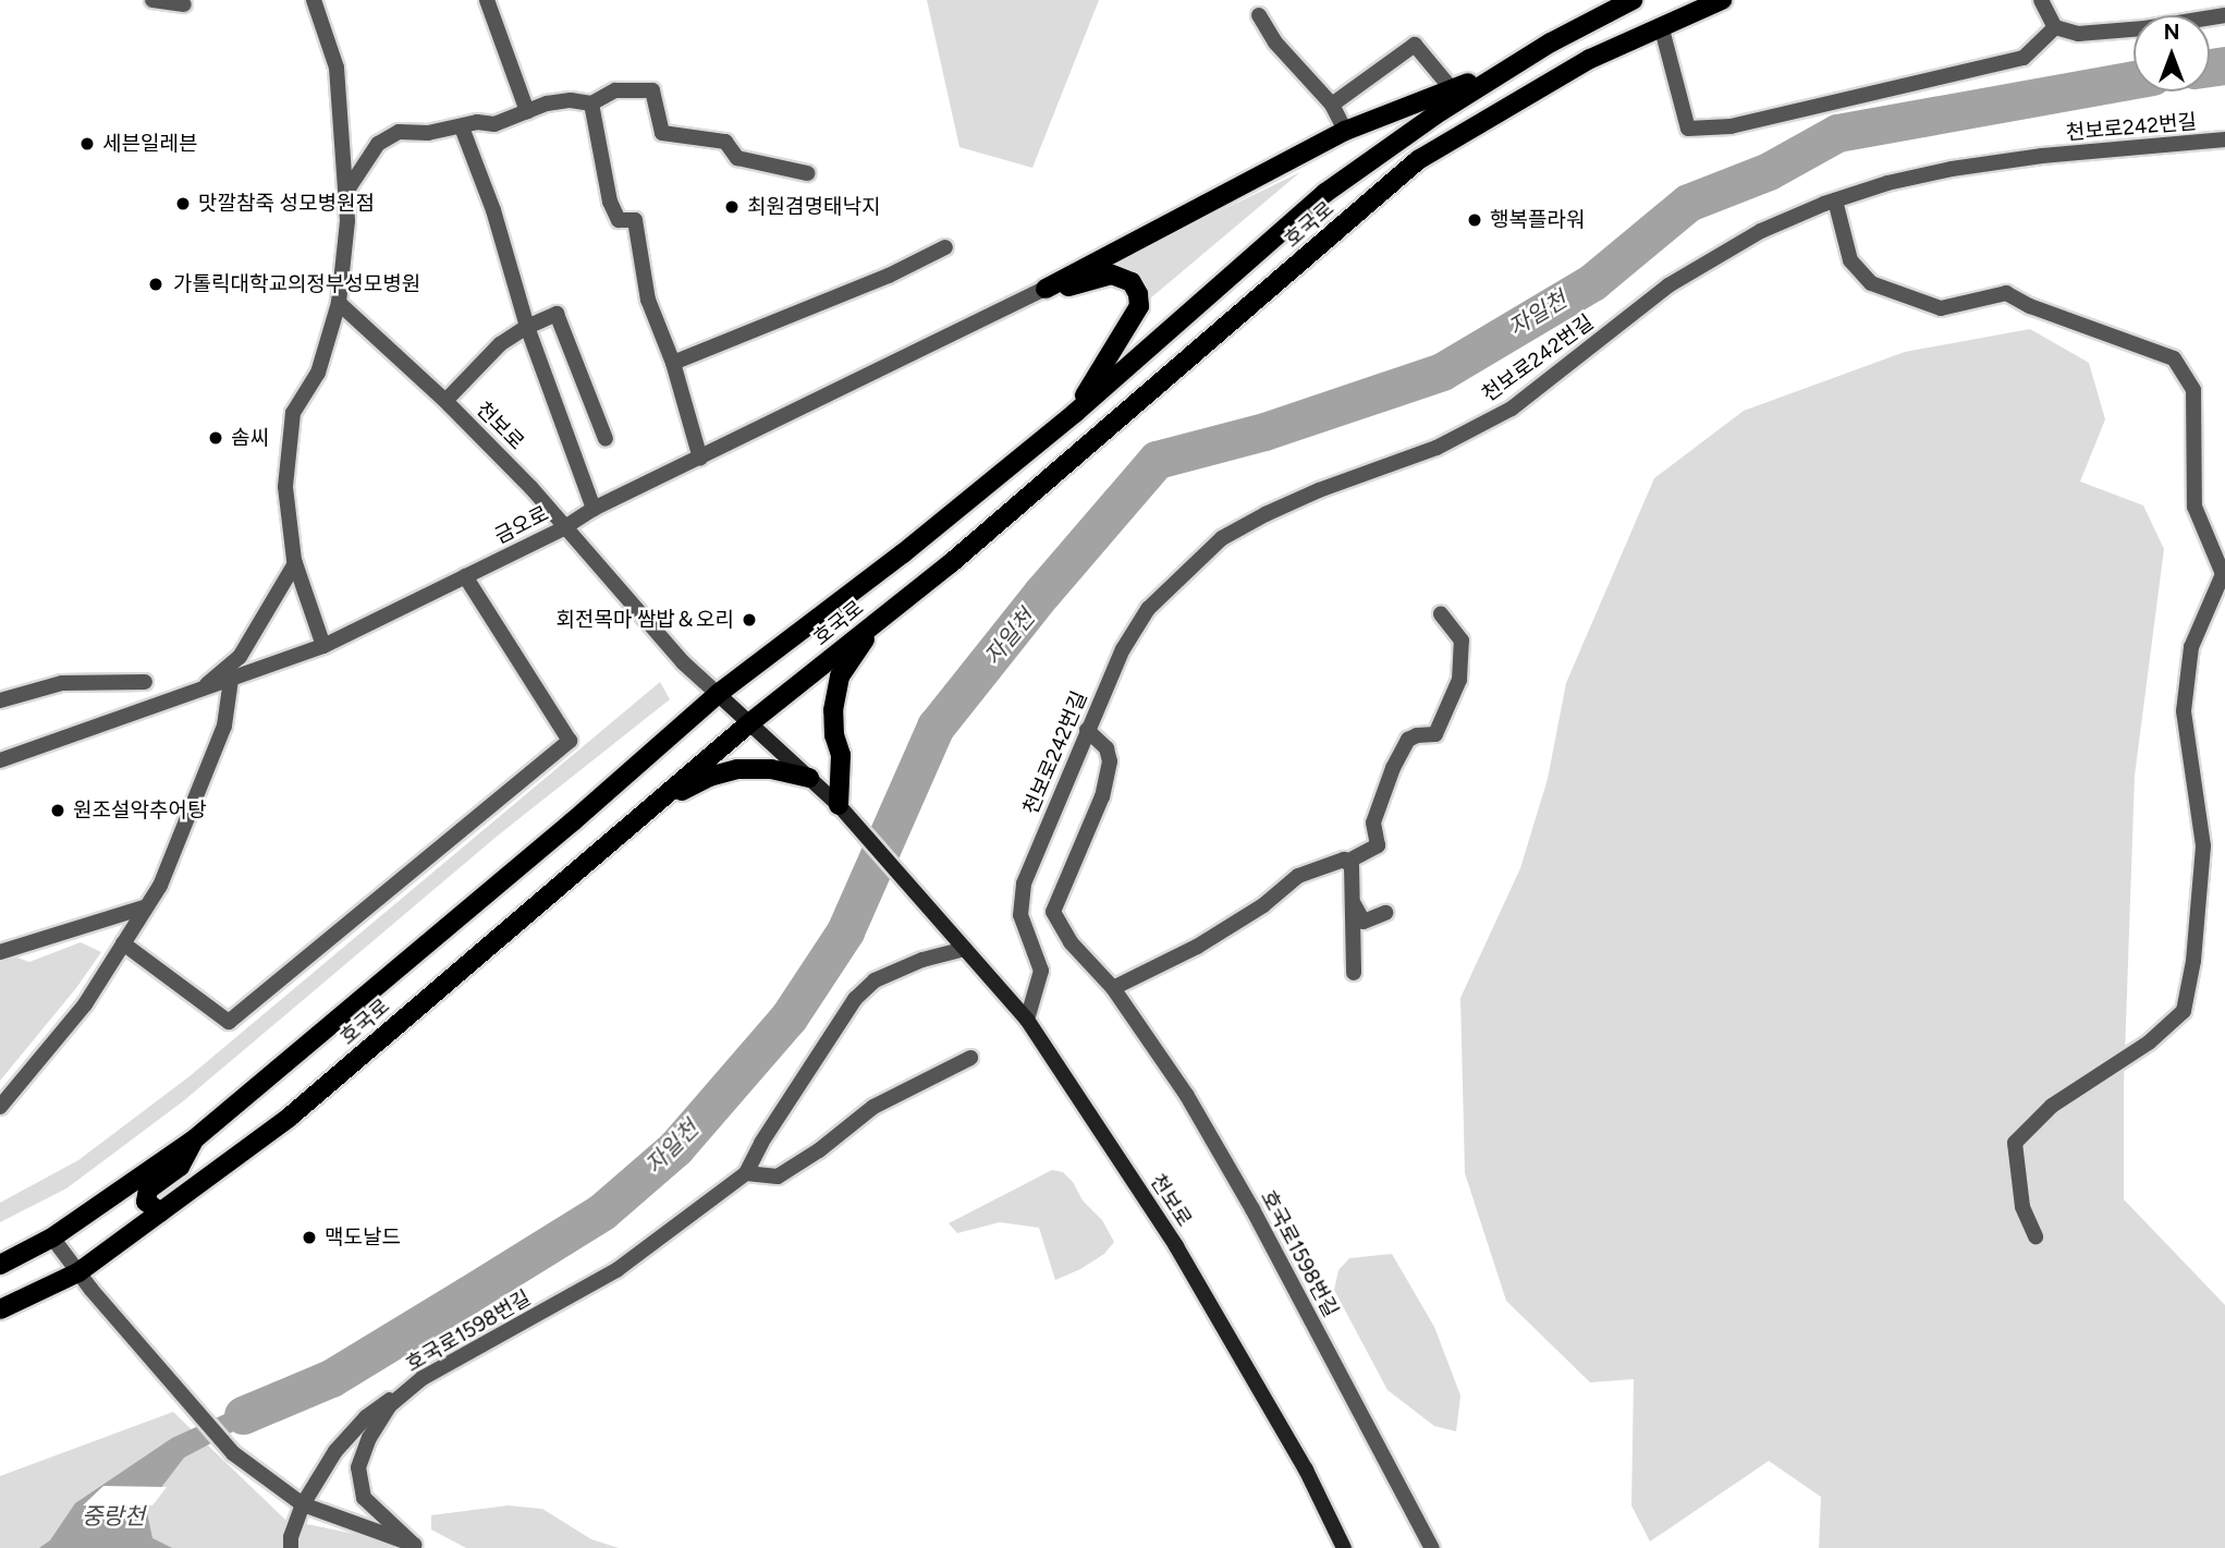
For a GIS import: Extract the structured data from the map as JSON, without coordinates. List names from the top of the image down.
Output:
{
  "streets": {
    "main road": ["호국로", "천보로"],
    "street": ["천보로242번길", "금오로", "호국로1598번길"]
  },
  "crossings": [
    ["천보로242번길", "천보로"],
    ["천보로242번길", "호국로1598번길"],
    ["호국로", "천보로"],
    ["호국로", "호국로1598번길"],
    ["천보로", "금오로"]
  ],
  "water": ["자일천", "중랑천"],
  "places": [
    "세븐일레븐",
    "맛깔참죽 성모병원점",
    "최원겸명태낙지",
    "행복플라워",
    "가톨릭대학교의정부성모병원",
    "솜씨",
    "회전목마 쌈밥＆오리",
    "원조설악추어탕",
    "맥도날드"
  ],
  "north": "top"
}
